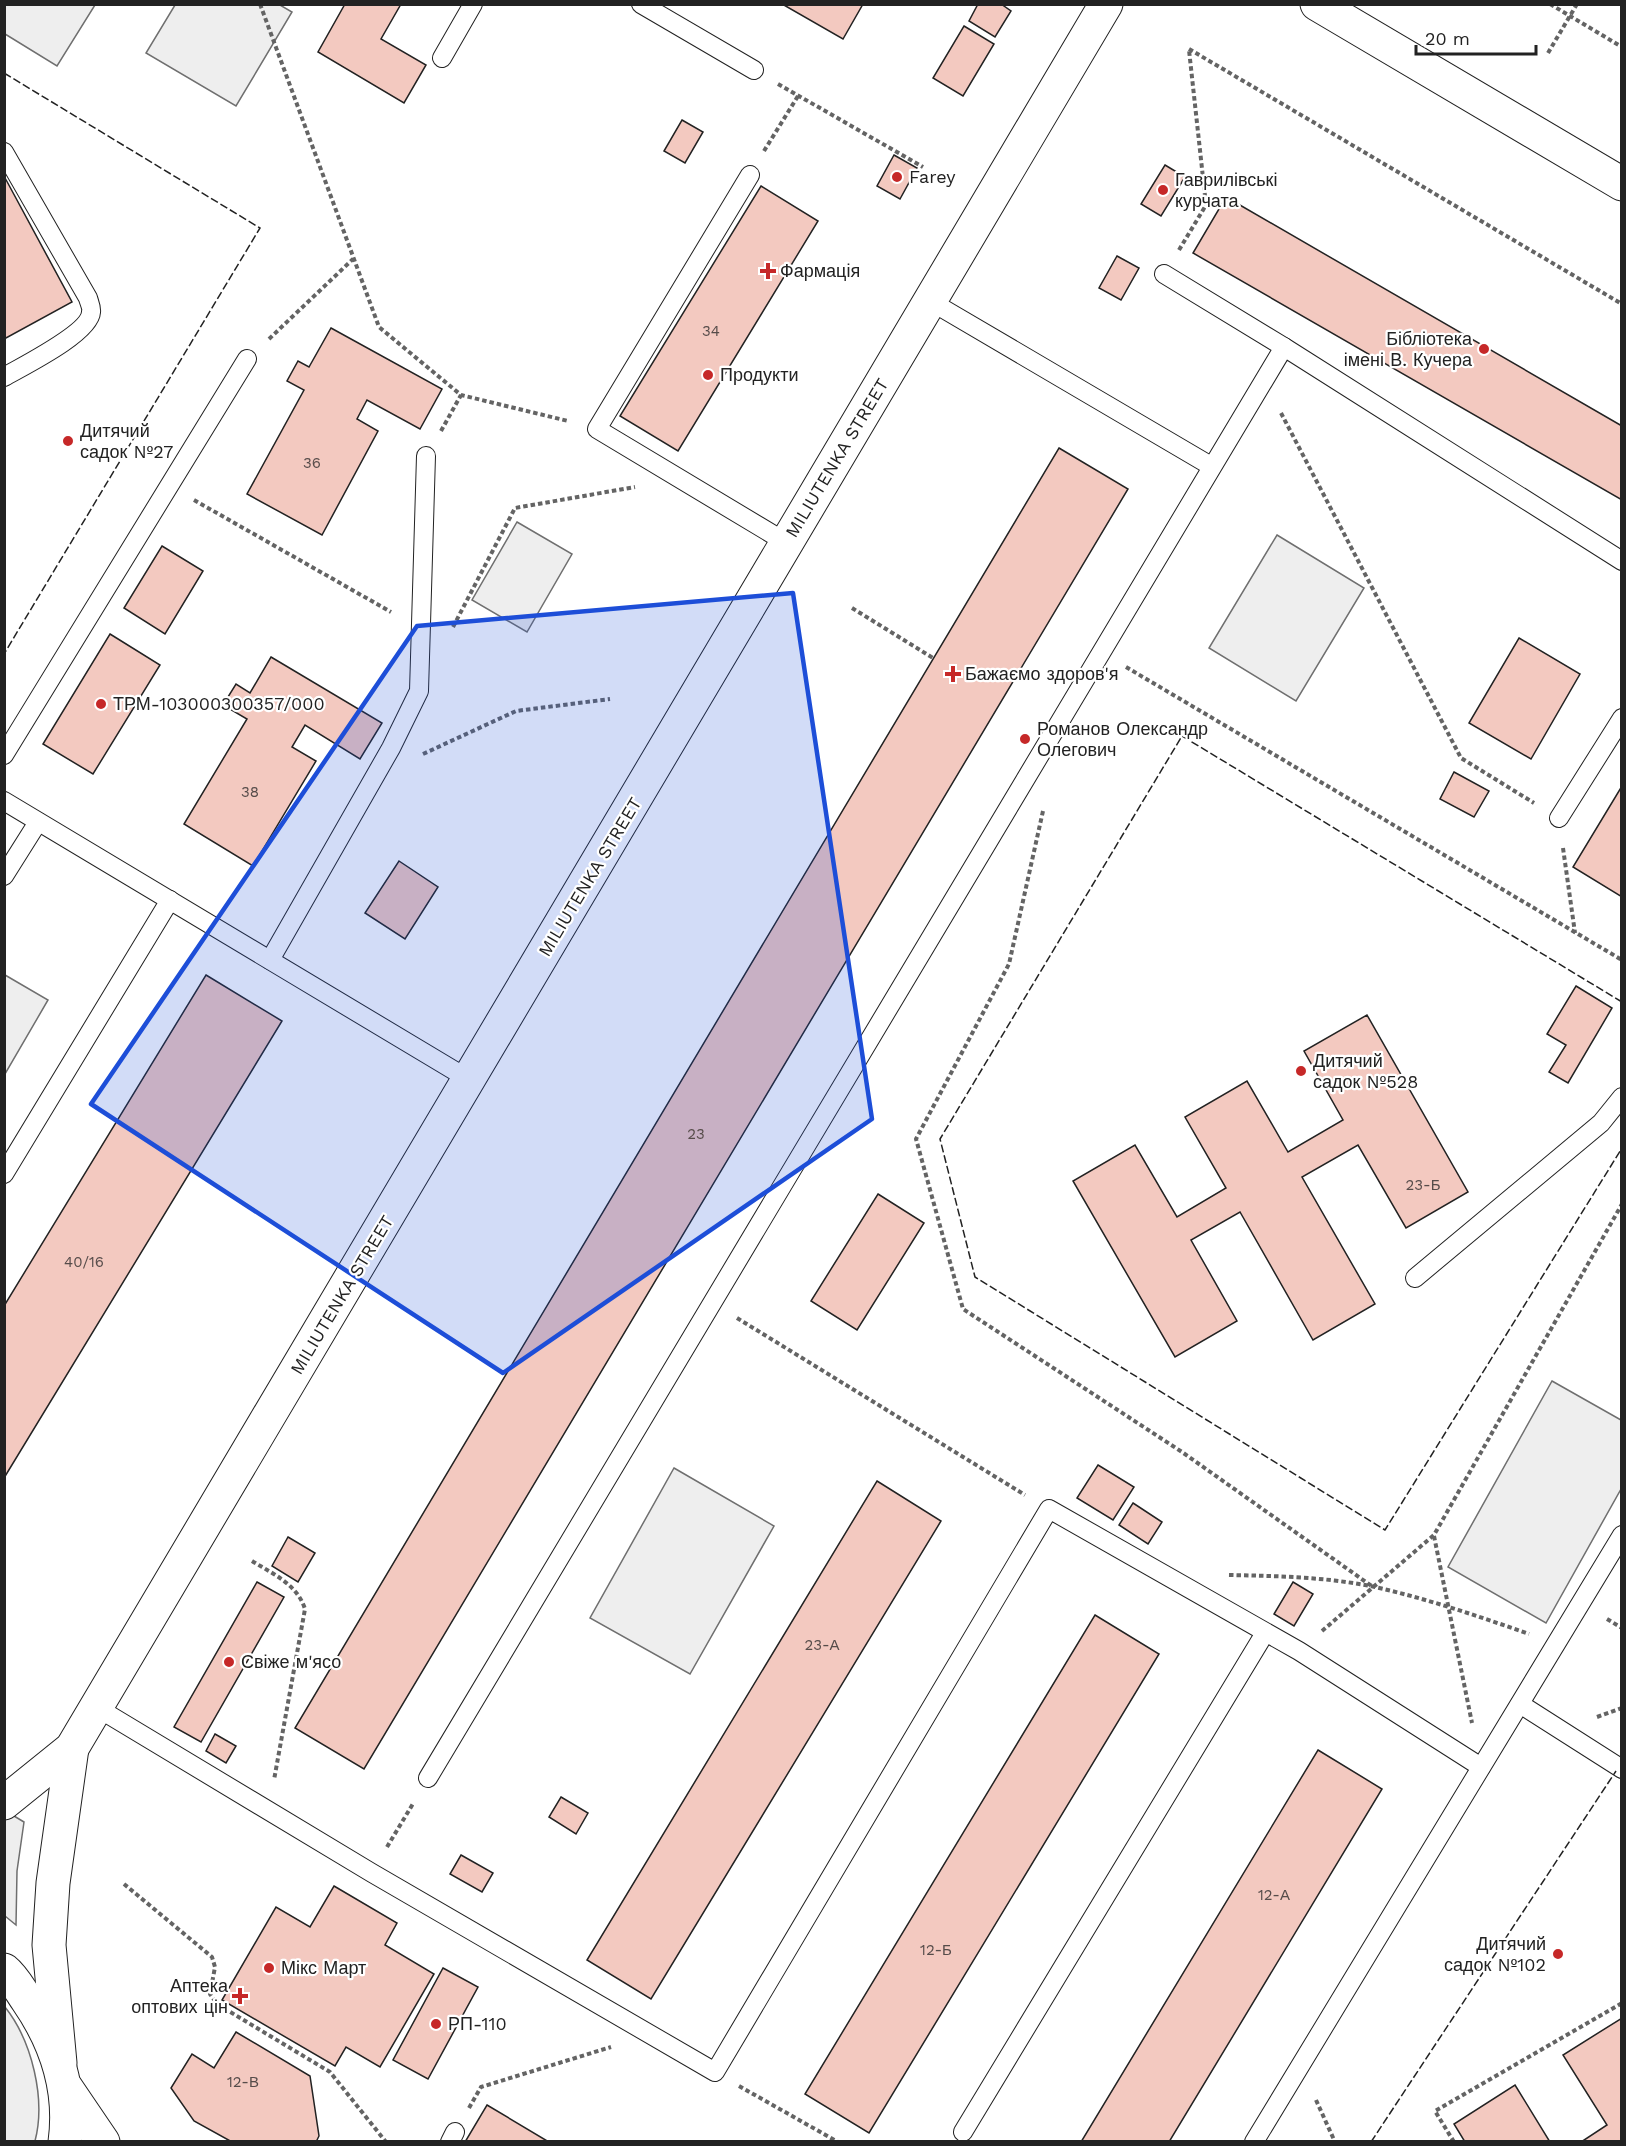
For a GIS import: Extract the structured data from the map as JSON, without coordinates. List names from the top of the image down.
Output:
{
  "streets": {
    "street": ["MILIUTENKA STREET"]
  },
  "places": {
    "other": [
      "Farey",
      "Гаврилівські курчата",
      "Бібліотека імені В. Кучера",
      "Продукти",
      "Дитячий садок №27",
      "ТРМ-103000300357/000",
      "Романов Олександр Олегович",
      "Дитячий садок №528",
      "Свіже м'ясо",
      "Дитячий садок №102",
      "Мікс Март",
      "РП-110"
    ],
    "health": ["Фармація", "Бажаємо здоров'я", "Аптека оптових цін"]
  },
  "house_numbers": [
    "34",
    "36",
    "38",
    "23",
    "23-Б",
    "40/16",
    "23-А",
    "12-А",
    "12-Б",
    "12-В"
  ],
  "scale_bar": "20 m"
}
